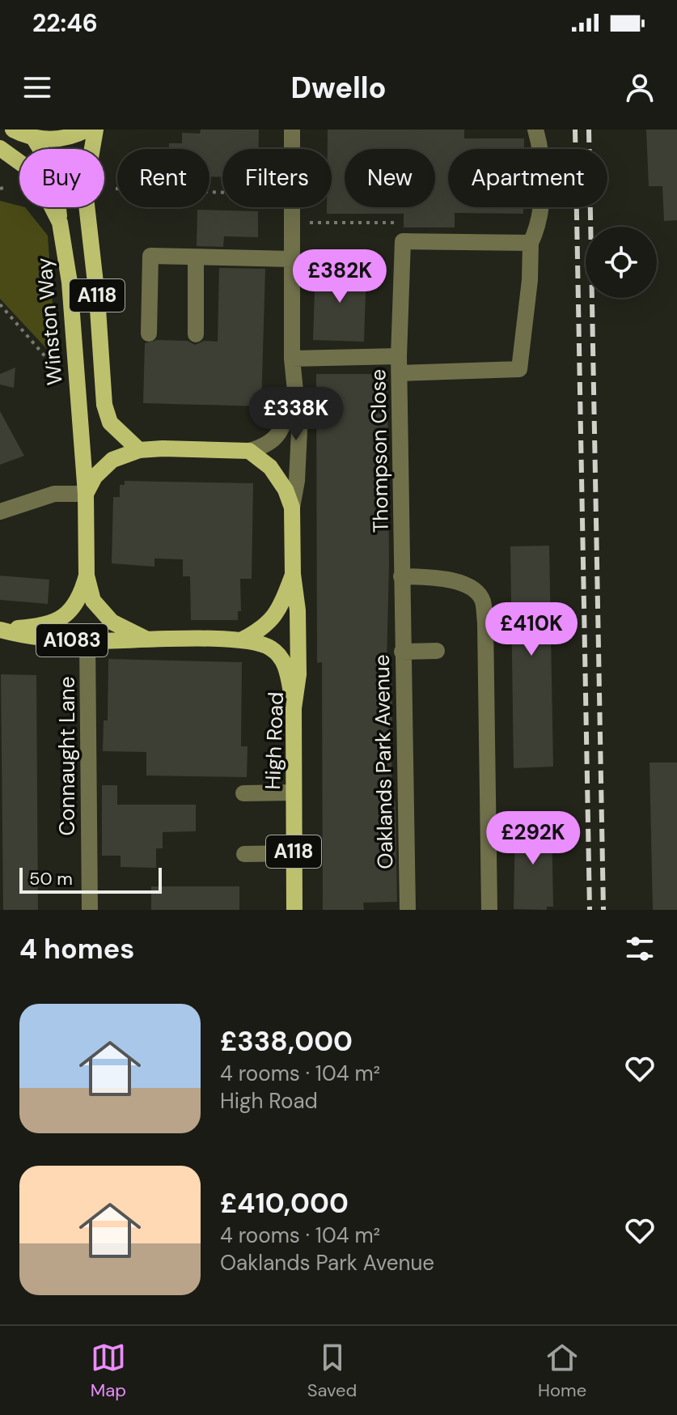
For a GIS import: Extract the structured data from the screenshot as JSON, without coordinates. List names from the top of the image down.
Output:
{
  "streets": {
    "main road": [
      "A118",
      "Winston Way",
      "A1083",
      "High Road"
    ],
    "street": ["Thompson Close", "Connaught Lane", "Oaklands Park Avenue"]
  },
  "crossings": [
    ["A118", "Winston Way"],
    ["A118", "A1083"],
    ["A118", "High Road"],
    ["Winston Way", "A1083"],
    ["Winston Way", "High Road"],
    ["Thompson Close", "High Road"],
    ["Thompson Close", "Oaklands Park Avenue"],
    ["A1083", "High Road"],
    ["A1083", "Connaught Lane"]
  ],
  "scale_bar": "50 m",
  "page": {
    "status": "22:46",
    "header": "Dwello",
    "chip": [
      "Buy",
      "Rent",
      "Filters",
      "New",
      "Apartment"
    ],
    "price": [
      "£382K",
      "£338K",
      "£410K",
      "£292K"
    ],
    "scale": "50 m",
    "heading": "4 homes",
    "list": [
      {
        "name": "£338,000",
        "note": "4 rooms · 104 m² · High Road"
      },
      {
        "name": "£410,000",
        "note": "4 rooms · 104 m² · Oaklands Park Avenue"
      }
    ],
    "tabs": ["Map", "Saved", "Home"]
  }
}
